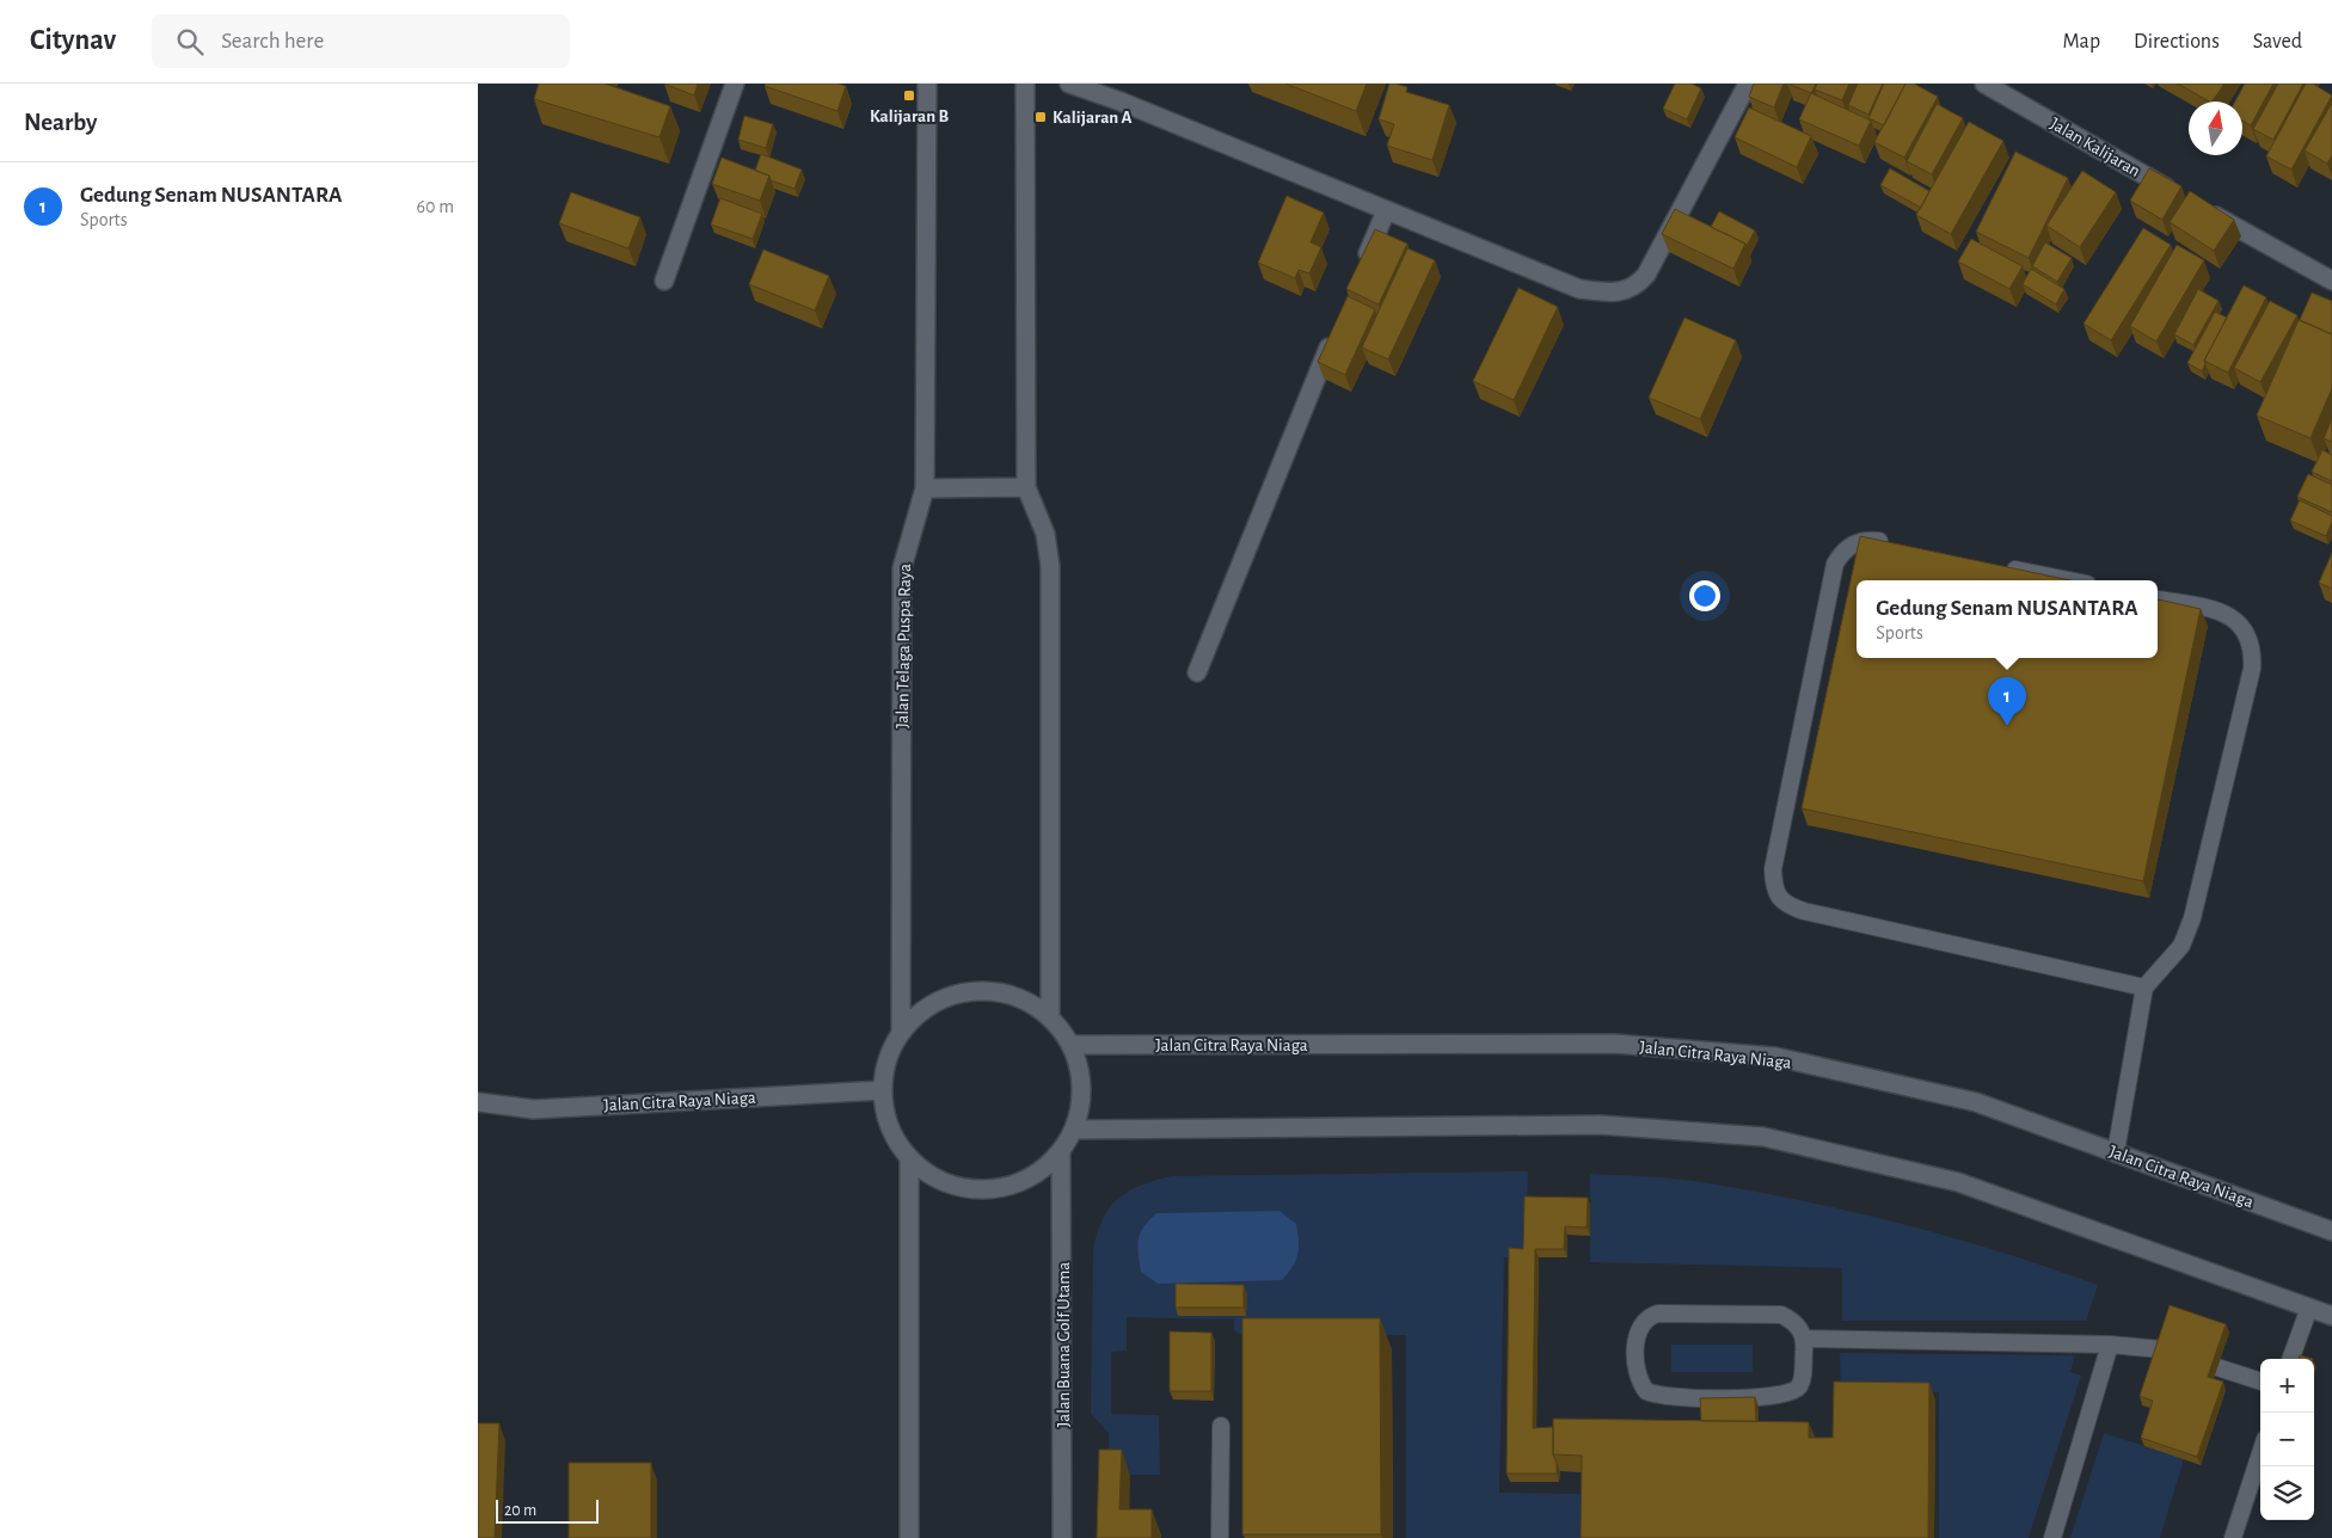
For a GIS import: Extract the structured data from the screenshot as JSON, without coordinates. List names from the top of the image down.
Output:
{
  "streets": {
    "street": [
      "Jalan Kalijaran",
      "Jalan Telaga Puspa Raya",
      "Jalan Citra Raya Niaga",
      "Jalan Buana Golf Utama"
    ]
  },
  "crossings": [
    ["Jalan Telaga Puspa Raya", "Jalan Citra Raya Niaga"],
    ["Jalan Telaga Puspa Raya", "Jalan Buana Golf Utama"],
    ["Jalan Citra Raya Niaga", "Jalan Buana Golf Utama"]
  ],
  "places": {
    "transit": ["Kalijaran B", "Kalijaran A"]
  },
  "scale_bar": "20 m",
  "north": "top",
  "page": {
    "header": "Citynav",
    "search": "Search here",
    "nav": ["Map", "Directions", "Saved"],
    "heading": "Nearby",
    "list": [
      {
        "mark": "1",
        "name": "Gedung Senam NUSANTARA",
        "note": "Sports",
        "value": "60 m"
      }
    ],
    "popup": ["Gedung Senam NUSANTARA", "Sports"],
    "pins": "1",
    "map_buttons": ["+", "−"],
    "scale": "20 m"
  }
}
